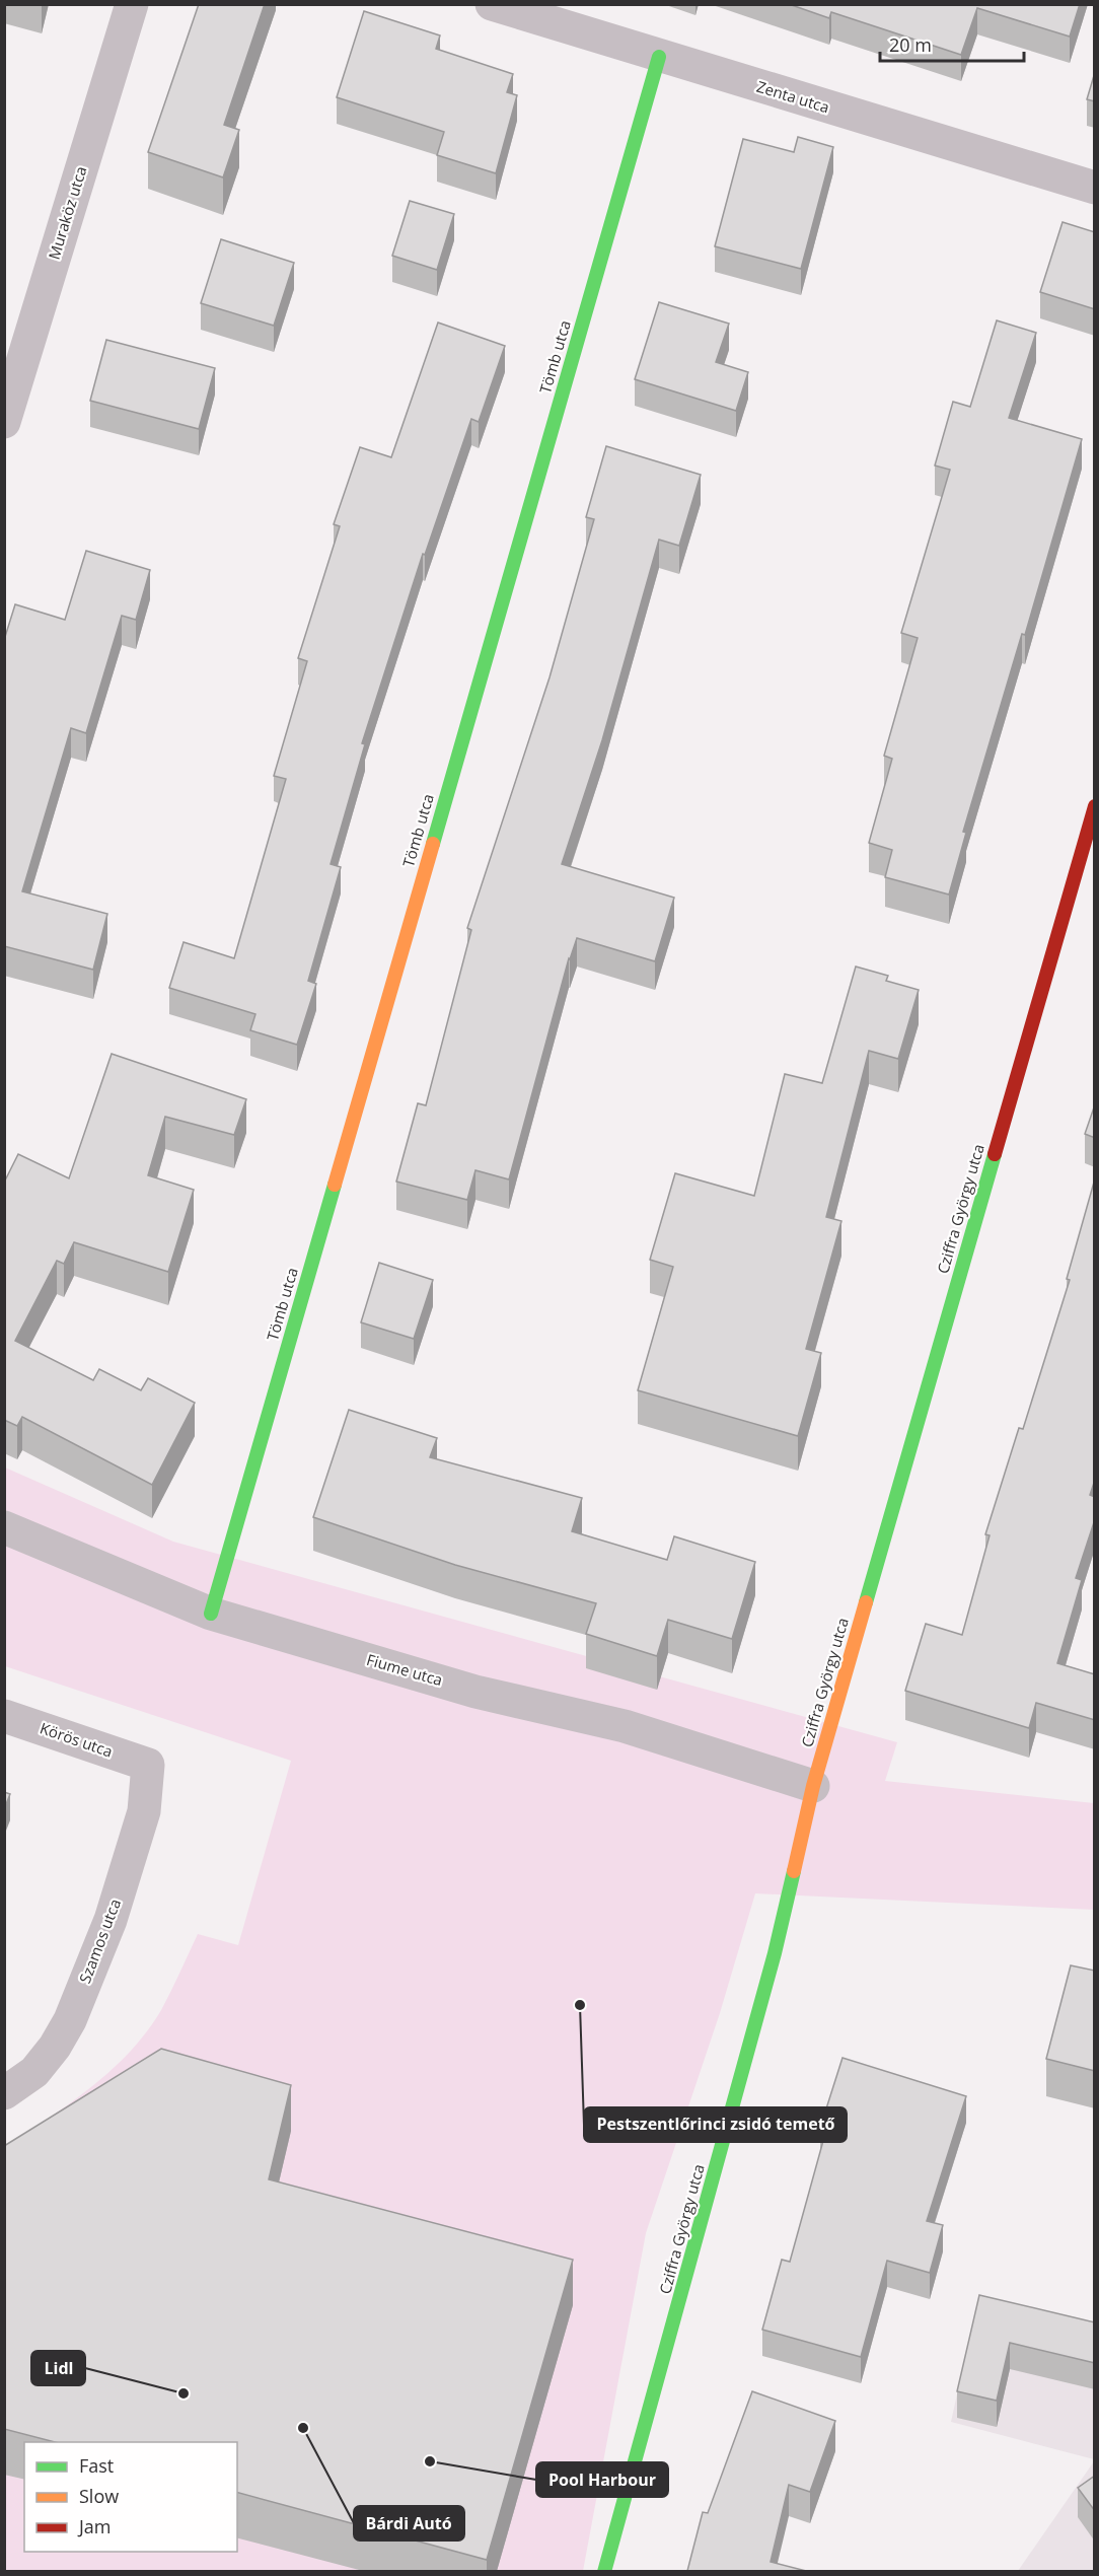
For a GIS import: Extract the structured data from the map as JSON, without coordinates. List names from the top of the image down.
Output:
{
  "streets": {
    "street": [
      "Zenta utca",
      "Muraköz utca",
      "Tömb utca",
      "Cziffra György utca",
      "Fiume utca",
      "Körös utca",
      "Szamos utca"
    ]
  },
  "crossings": [
    ["Zenta utca", "Tömb utca"],
    ["Tömb utca", "Fiume utca"],
    ["Cziffra György utca", "Fiume utca"],
    ["Körös utca", "Szamos utca"]
  ],
  "places": [
    "Pestszentlőrinci zsidó temető",
    "Lidl",
    "Bárdi Autó",
    "Pool Harbour"
  ],
  "legend": ["Fast", "Slow", "Jam"],
  "scale_bar": "20 m"
}
